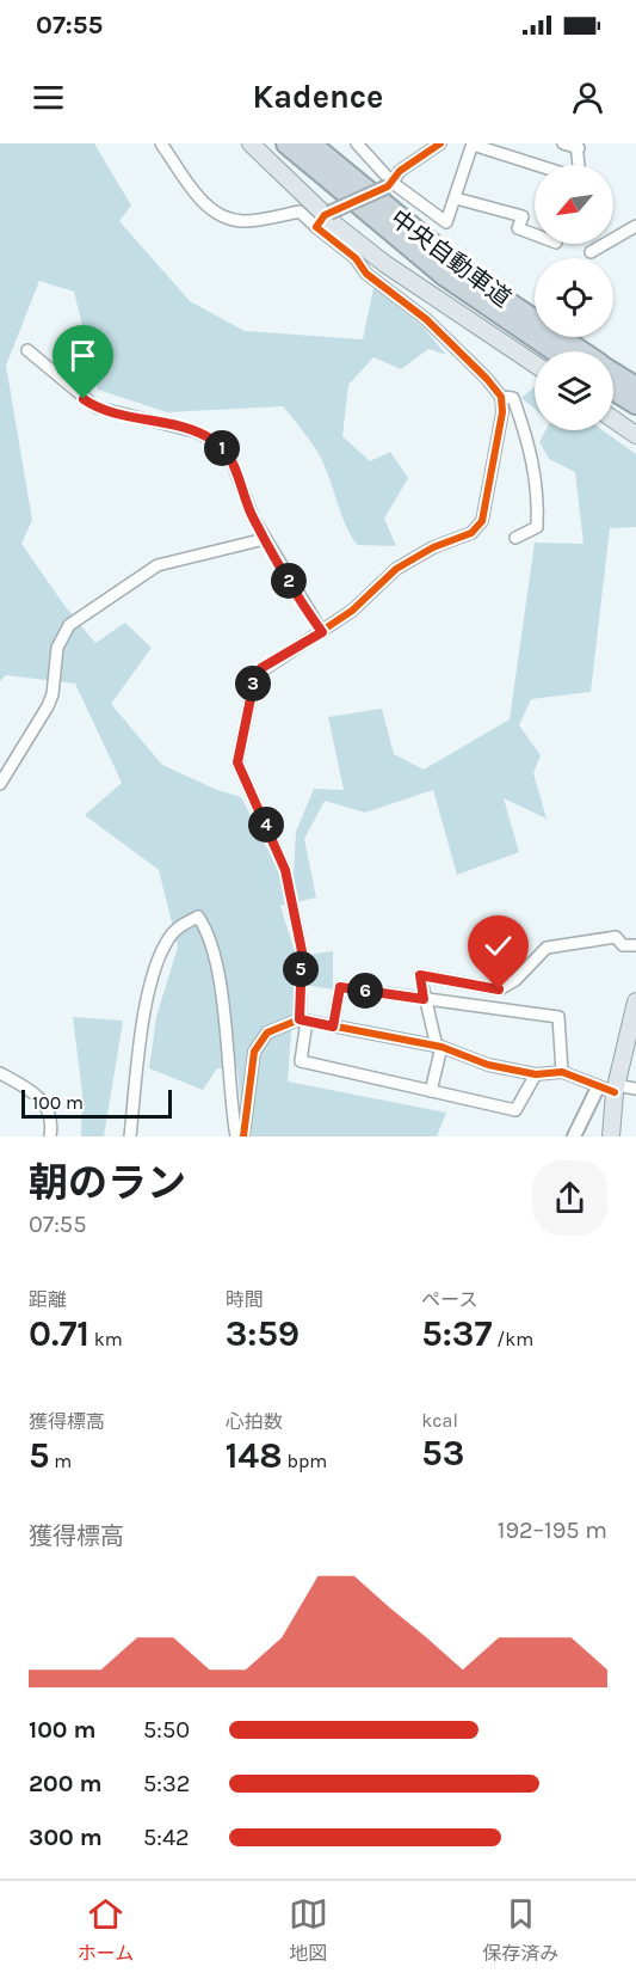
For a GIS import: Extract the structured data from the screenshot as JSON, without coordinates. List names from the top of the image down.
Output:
{
  "streets": {
    "highway": ["中央自動車道"]
  },
  "scale_bar": "100 m",
  "north": "bottom left",
  "page": {
    "status": "07:55",
    "header": "Kadence",
    "pins": [
      "1",
      "2",
      "3",
      "4",
      "5",
      "6"
    ],
    "scale": "100 m",
    "heading": ["朝のラン", "07:55"],
    "stats": [
      ["距離", "0.71 km"],
      ["時間", "3:59"],
      ["ペース", "5:37 /km"],
      ["獲得標高", "5 m"],
      ["心拍数", "148 bpm"],
      ["kcal", "53"]
    ],
    "chart": ["獲得標高", "192–195 m"],
    "list": [
      {
        "name": "100 m",
        "note": "5:50"
      },
      {
        "name": "200 m",
        "note": "5:32"
      },
      {
        "name": "300 m",
        "note": "5:42"
      }
    ],
    "tabs": ["ホーム", "地図", "保存済み"]
  }
}
